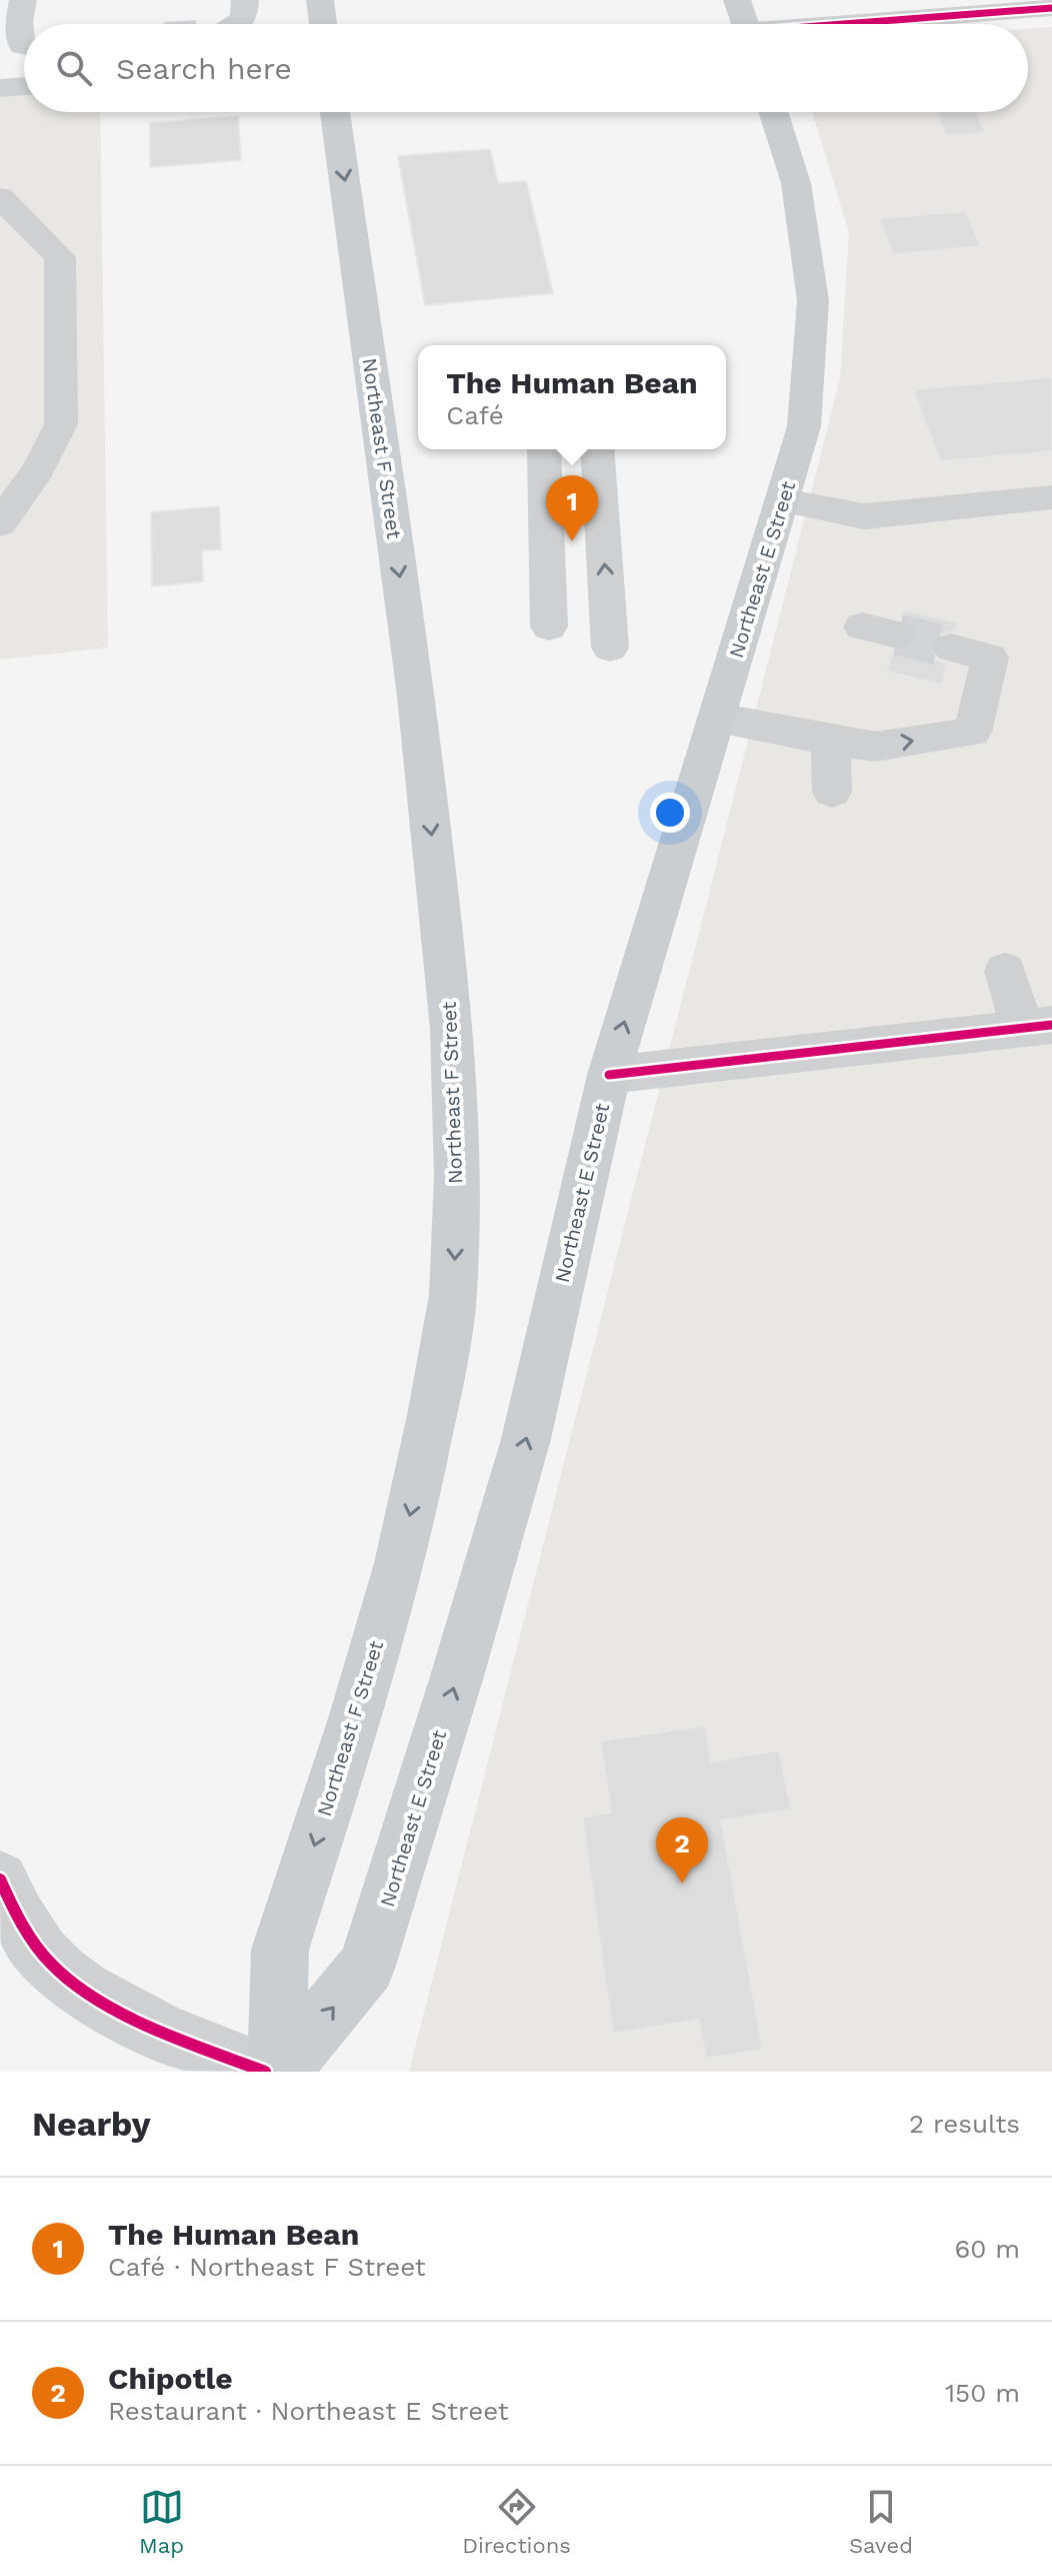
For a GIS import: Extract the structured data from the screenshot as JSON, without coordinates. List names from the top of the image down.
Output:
{
  "streets": {
    "main road": ["Northeast F Street", "Northeast E Street"]
  },
  "crossings": [
    ["Northeast F Street", "Northeast E Street"]
  ],
  "one_way": ["Northeast F Street", "Northeast E Street"],
  "page": {
    "search": "Search here",
    "popup": ["The Human Bean", "Café"],
    "pins": ["1", "2"],
    "heading": ["Nearby", "2 results"],
    "list": [
      {
        "mark": "1",
        "name": "The Human Bean",
        "note": "Café · Northeast F Street",
        "value": "60 m"
      },
      {
        "mark": "2",
        "name": "Chipotle",
        "note": "Restaurant · Northeast E Street",
        "value": "150 m"
      }
    ],
    "nav": ["Map", "Directions", "Saved"]
  }
}
